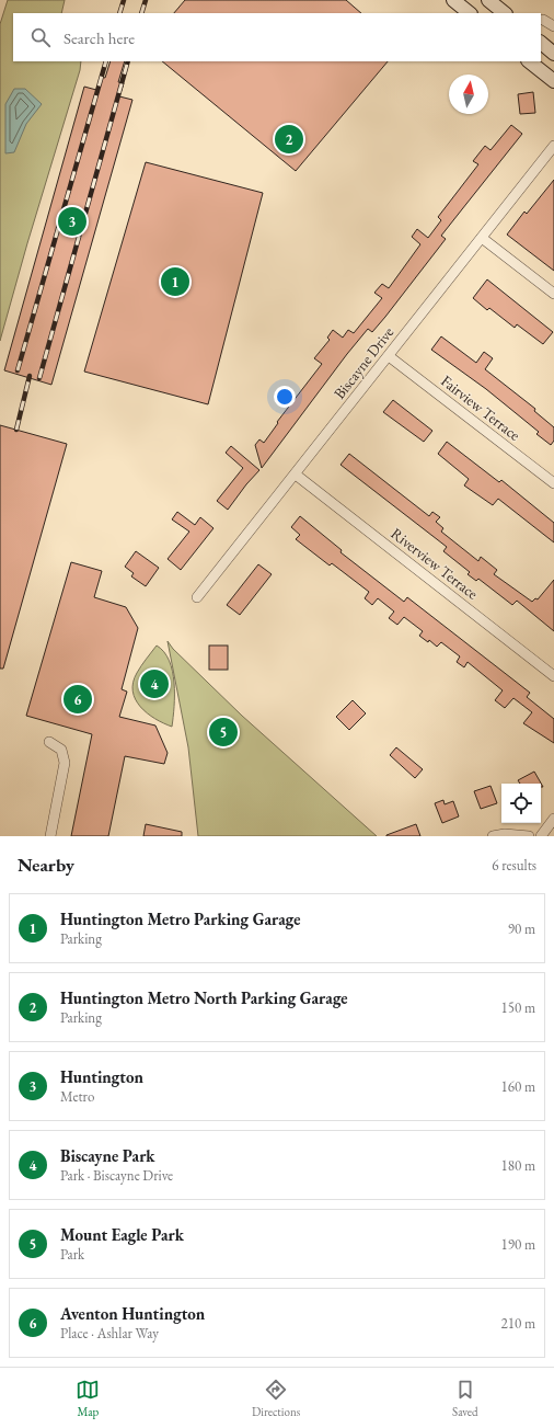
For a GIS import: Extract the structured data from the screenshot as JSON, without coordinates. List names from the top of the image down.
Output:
{
  "streets": {
    "street": ["Biscayne Drive", "Fairview Terrace", "Riverview Terrace"]
  },
  "crossings": [
    ["Biscayne Drive", "Fairview Terrace"],
    ["Biscayne Drive", "Riverview Terrace"]
  ],
  "north": "top",
  "page": {
    "search": "Search here",
    "pins": [
      "2",
      "3",
      "1",
      "4",
      "6",
      "5"
    ],
    "heading": ["Nearby", "6 results"],
    "list": [
      {
        "mark": "1",
        "name": "Huntington Metro Parking Garage",
        "note": "Parking",
        "value": "90 m"
      },
      {
        "mark": "2",
        "name": "Huntington Metro North Parking Garage",
        "note": "Parking",
        "value": "150 m"
      },
      {
        "mark": "3",
        "name": "Huntington",
        "note": "Metro",
        "value": "160 m"
      },
      {
        "mark": "4",
        "name": "Biscayne Park",
        "note": "Park · Biscayne Drive",
        "value": "180 m"
      },
      {
        "mark": "5",
        "name": "Mount Eagle Park",
        "note": "Park",
        "value": "190 m"
      },
      {
        "mark": "6",
        "name": "Aventon Huntington",
        "note": "Place · Ashlar Way",
        "value": "210 m"
      }
    ],
    "nav": ["Map", "Directions", "Saved"]
  }
}
